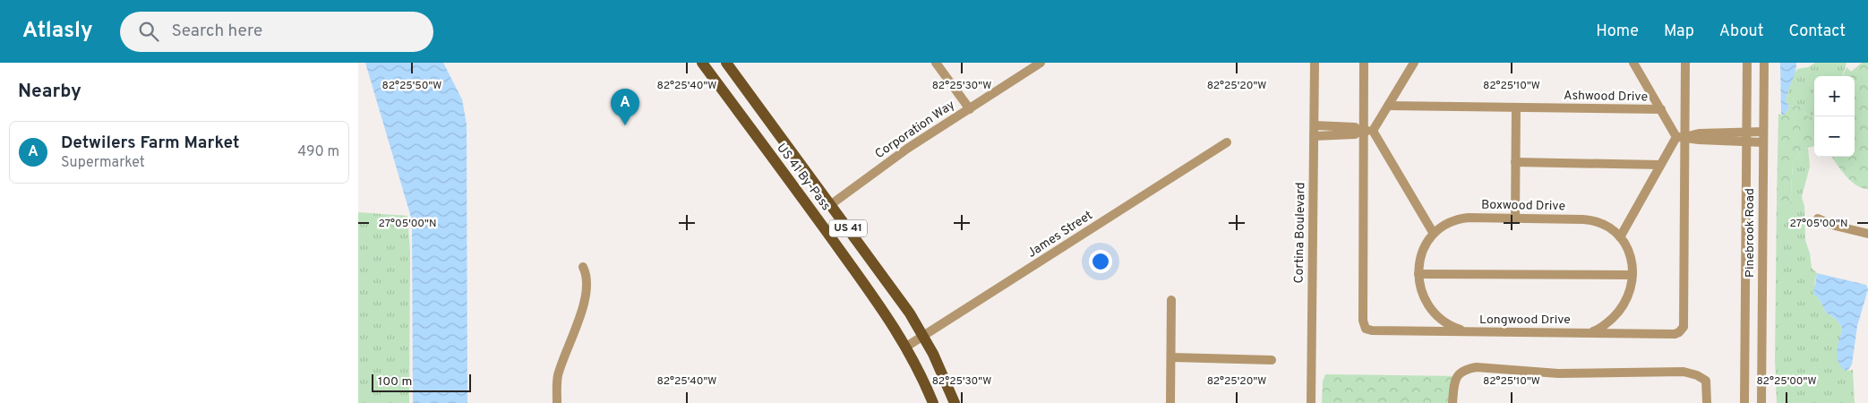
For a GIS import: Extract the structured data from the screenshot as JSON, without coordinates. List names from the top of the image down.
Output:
{
  "streets": {
    "main road": ["US 41 By-Pass", "US 41"],
    "street": [
      "Ashwood Drive",
      "Corporation Way",
      "Boxwood Drive",
      "Cortina Boulevard",
      "Pinebrook Road",
      "James Street",
      "Longwood Drive"
    ]
  },
  "crossings": [
    ["Corporation Way", "US 41 By-Pass"],
    ["US 41 By-Pass", "James Street"],
    ["Boxwood Drive", "Longwood Drive"]
  ],
  "scale_bar": "100 m",
  "page": {
    "header": "Atlasly",
    "search": "Search here",
    "nav": [
      "Home",
      "Map",
      "About",
      "Contact"
    ],
    "heading": "Nearby",
    "map_buttons": ["+", "−"],
    "pins": "A",
    "list": [
      {
        "mark": "A",
        "name": "Detwilers Farm Market",
        "note": "Supermarket",
        "value": "490 m"
      }
    ],
    "scale": "100 m"
  },
  "coordinates": [
    "82°25'50\"W",
    "82°25'40\"W",
    "82°25'30\"W",
    "82°25'20\"W",
    "82°25'10\"W",
    "27°05'00\"N",
    "82°25'00\"W"
  ]
}
